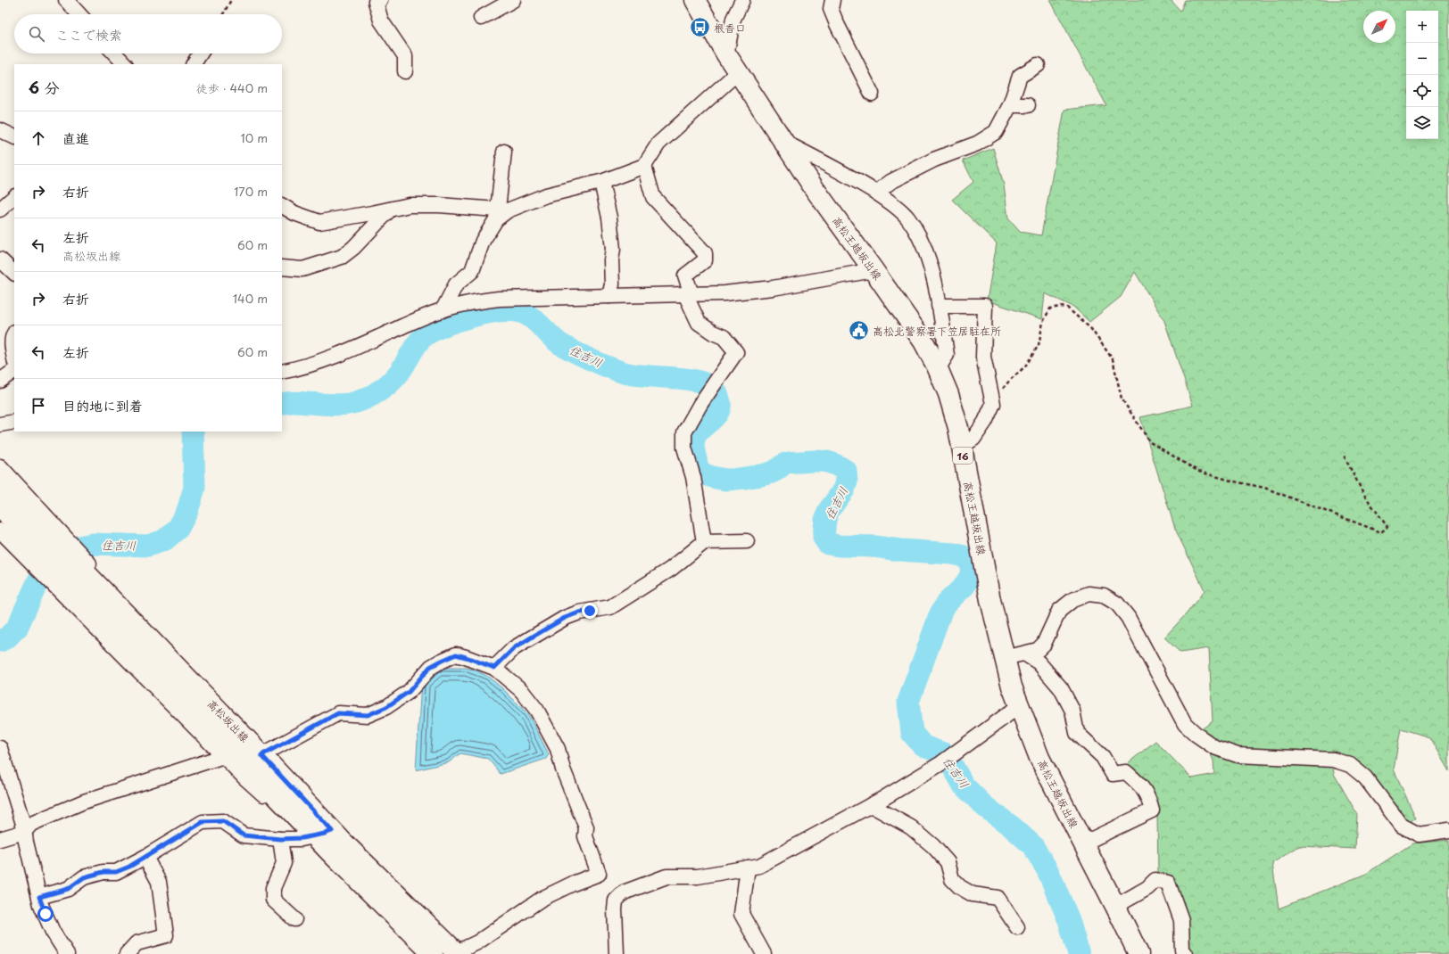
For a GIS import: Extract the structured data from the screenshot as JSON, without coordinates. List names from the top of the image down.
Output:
{
  "streets": {
    "main road": ["高松王越坂出線", "16", "高松坂出線"]
  },
  "water": ["住吉川"],
  "places": {
    "bus stop": ["根香口"],
    "public building": ["高松北警察署下笠居駐在所"]
  },
  "north": "top right",
  "page": {
    "map_buttons": ["+", "−"],
    "search": "ここで検索",
    "heading": ["6 分", "徒歩 · 440 m"],
    "list": [
      ["直進", "10 m"],
      ["右折", "170 m"],
      ["左折", "高松坂出線", "60 m"],
      ["右折", "140 m"],
      ["左折", "60 m"],
      "目的地に到着"
    ]
  }
}
